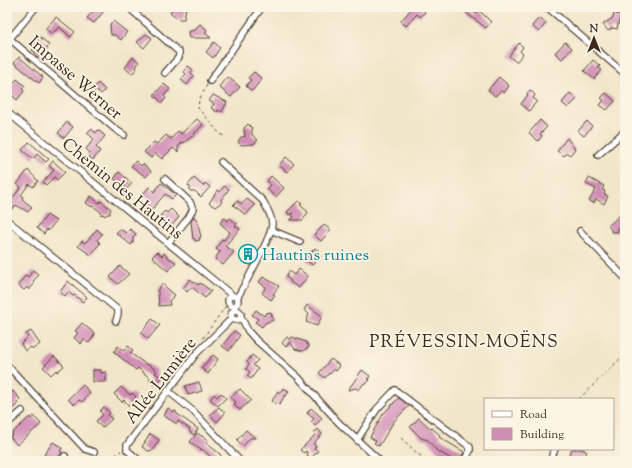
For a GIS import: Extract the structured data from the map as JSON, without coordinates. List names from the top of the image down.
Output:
{
  "streets": {
    "street": ["Impasse Werner", "Chemin des Hautins", "Allée Lumière"]
  },
  "crossings": [
    ["Chemin des Hautins", "Allée Lumière"]
  ],
  "districts": ["PRÉVESSIN-MOËNS"],
  "places": {
    "building": ["Hautins ruines"]
  },
  "legend": ["Road", "Building"],
  "north": "top"
}
